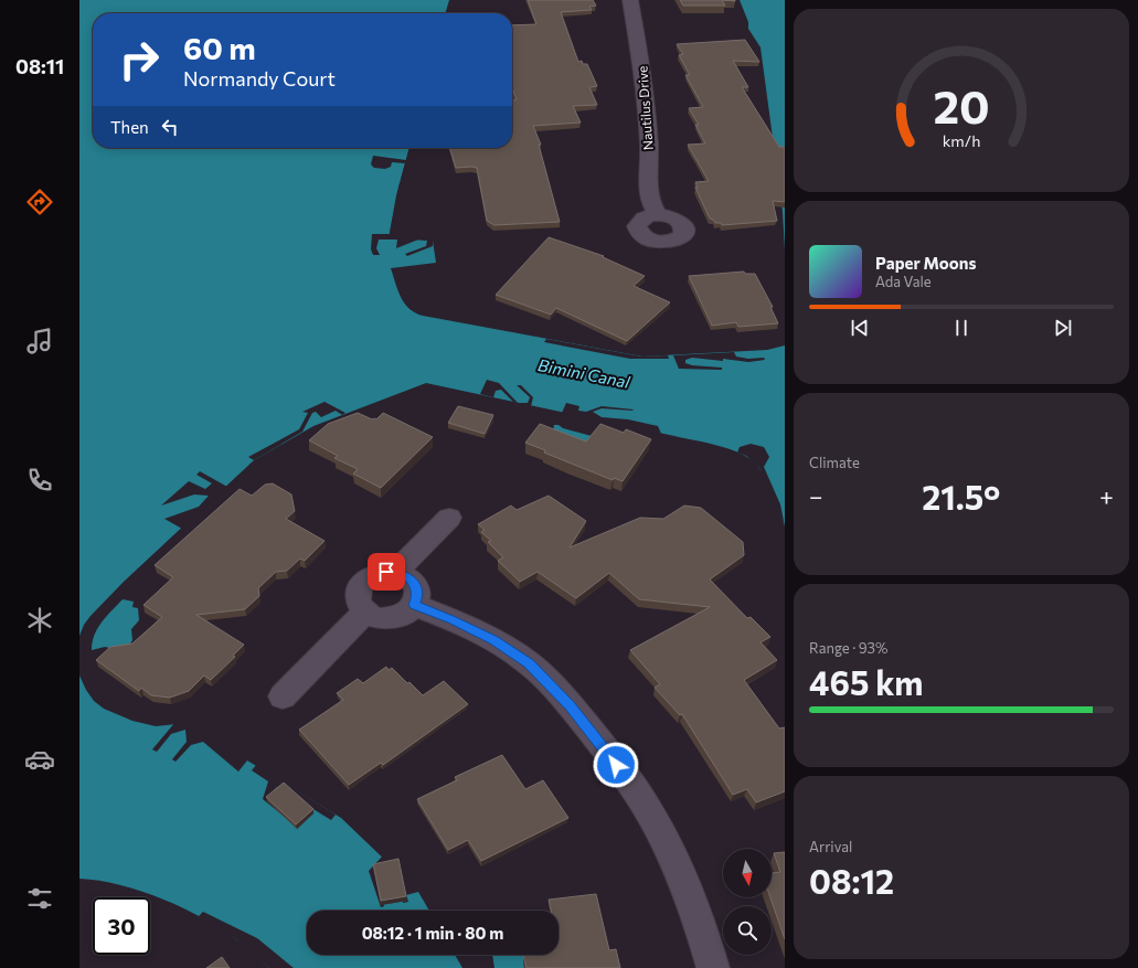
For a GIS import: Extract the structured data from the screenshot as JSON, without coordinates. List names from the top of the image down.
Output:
{
  "streets": {
    "street": ["Nautilus Drive"]
  },
  "water": ["Bimini Canal"],
  "north": "bottom",
  "page": {
    "tabs": "08:11",
    "turn": ["60 m", "Normandy Court"],
    "then": "Then",
    "song": ["Paper Moons", "Ada Vale"],
    "tile": [
      "Climate",
      ["Range · 93%", "465 km"],
      ["Arrival", "08:12"]
    ],
    "heat": ["−", "21.5°", "+"],
    "limit": "30",
    "trip": "08:12 · 1 min · 80 m",
    "gauge": ["20", "km/h"]
  }
}
